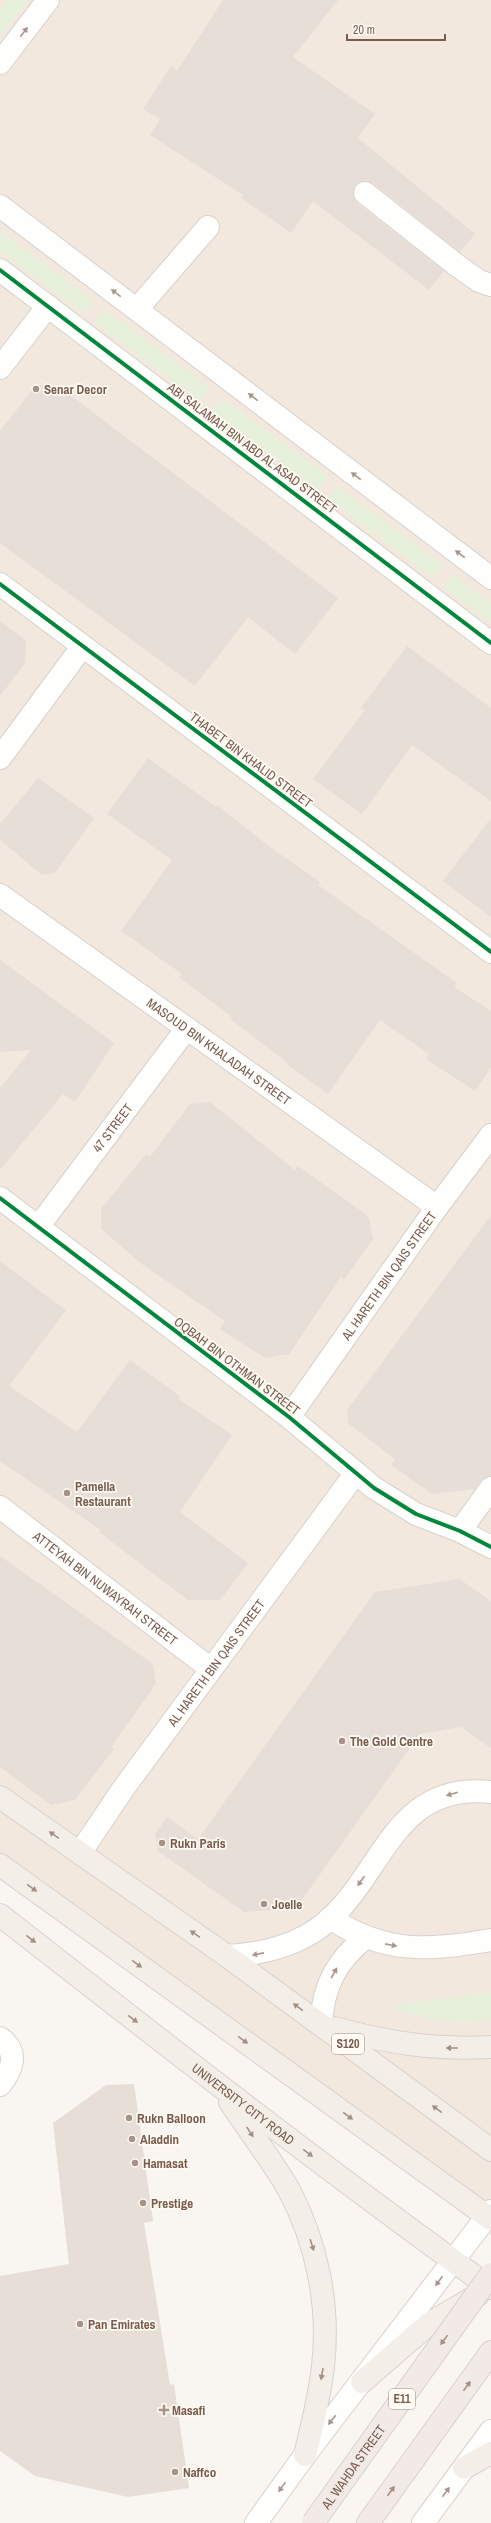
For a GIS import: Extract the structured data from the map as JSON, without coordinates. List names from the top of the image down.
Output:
{
  "streets": {
    "highway": ["E11", "AL WAHDA STREET"],
    "main road": ["S120", "UNIVERSITY CITY ROAD"],
    "street": [
      "ABI SALAMAH BIN ABD AL ASAD STREET",
      "THABET BIN KHALID STREET",
      "MASOUD BIN KHALADAH STREET",
      "47 STREET",
      "AL HARETH BIN QAIS STREET",
      "OQBAH BIN OTHMAN STREET",
      "ATTEYAH BIN NUWAYRAH STREET"
    ]
  },
  "crossings": [
    ["MASOUD BIN KHALADAH STREET", "47 STREET"],
    ["MASOUD BIN KHALADAH STREET", "AL HARETH BIN QAIS STREET"],
    ["47 STREET", "OQBAH BIN OTHMAN STREET"],
    ["AL HARETH BIN QAIS STREET", "OQBAH BIN OTHMAN STREET"],
    ["AL HARETH BIN QAIS STREET", "ATTEYAH BIN NUWAYRAH STREET"],
    ["AL HARETH BIN QAIS STREET", "S120"]
  ],
  "places": {
    "other": [
      "Senar Decor",
      "Pamella Restaurant",
      "The Gold Centre",
      "Rukn Paris",
      "Joelle",
      "Rukn Balloon",
      "Aladdin",
      "Hamasat",
      "Prestige",
      "Pan Emirates",
      "Naffco"
    ],
    "health": ["Masafi"]
  },
  "scale_bar": "20 m"
}
